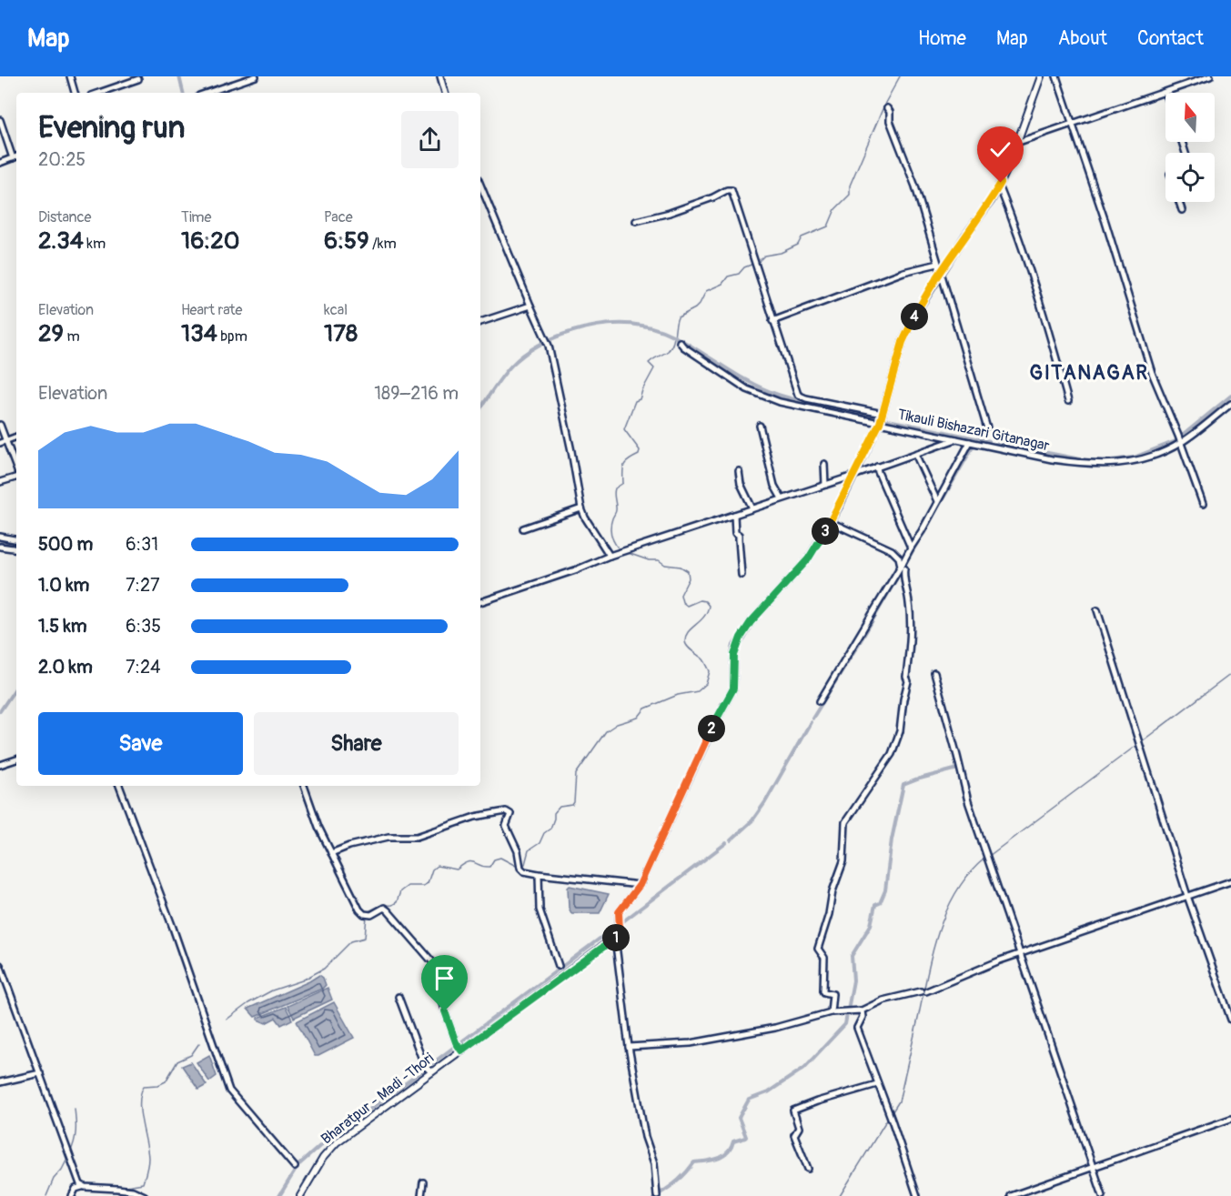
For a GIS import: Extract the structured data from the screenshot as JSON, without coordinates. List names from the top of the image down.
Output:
{
  "streets": {
    "main road": ["Bharatpur - Madi -Thori"],
    "street": ["Tikauli Bishazari Gitanagar"]
  },
  "districts": ["GITANAGAR"],
  "north": "top",
  "page": {
    "header": "Map",
    "nav": [
      "Home",
      "Map",
      "About",
      "Contact"
    ],
    "heading": ["Evening run", "20:25"],
    "stats": [
      ["Distance", "2.34 km"],
      ["Time", "16:20"],
      ["Pace", "6:59 /km"],
      ["Elevation", "29 m"],
      ["Heart rate", "134 bpm"],
      ["kcal", "178"]
    ],
    "pins": [
      "4",
      "3",
      "2",
      "1"
    ],
    "chart": ["Elevation", "189–216 m"],
    "list": [
      {
        "name": "500 m",
        "note": "6:31"
      },
      {
        "name": "1.0 km",
        "note": "7:27"
      },
      {
        "name": "1.5 km",
        "note": "6:35"
      },
      {
        "name": "2.0 km",
        "note": "7:24"
      }
    ],
    "buttons": ["Save", "Share"]
  }
}
